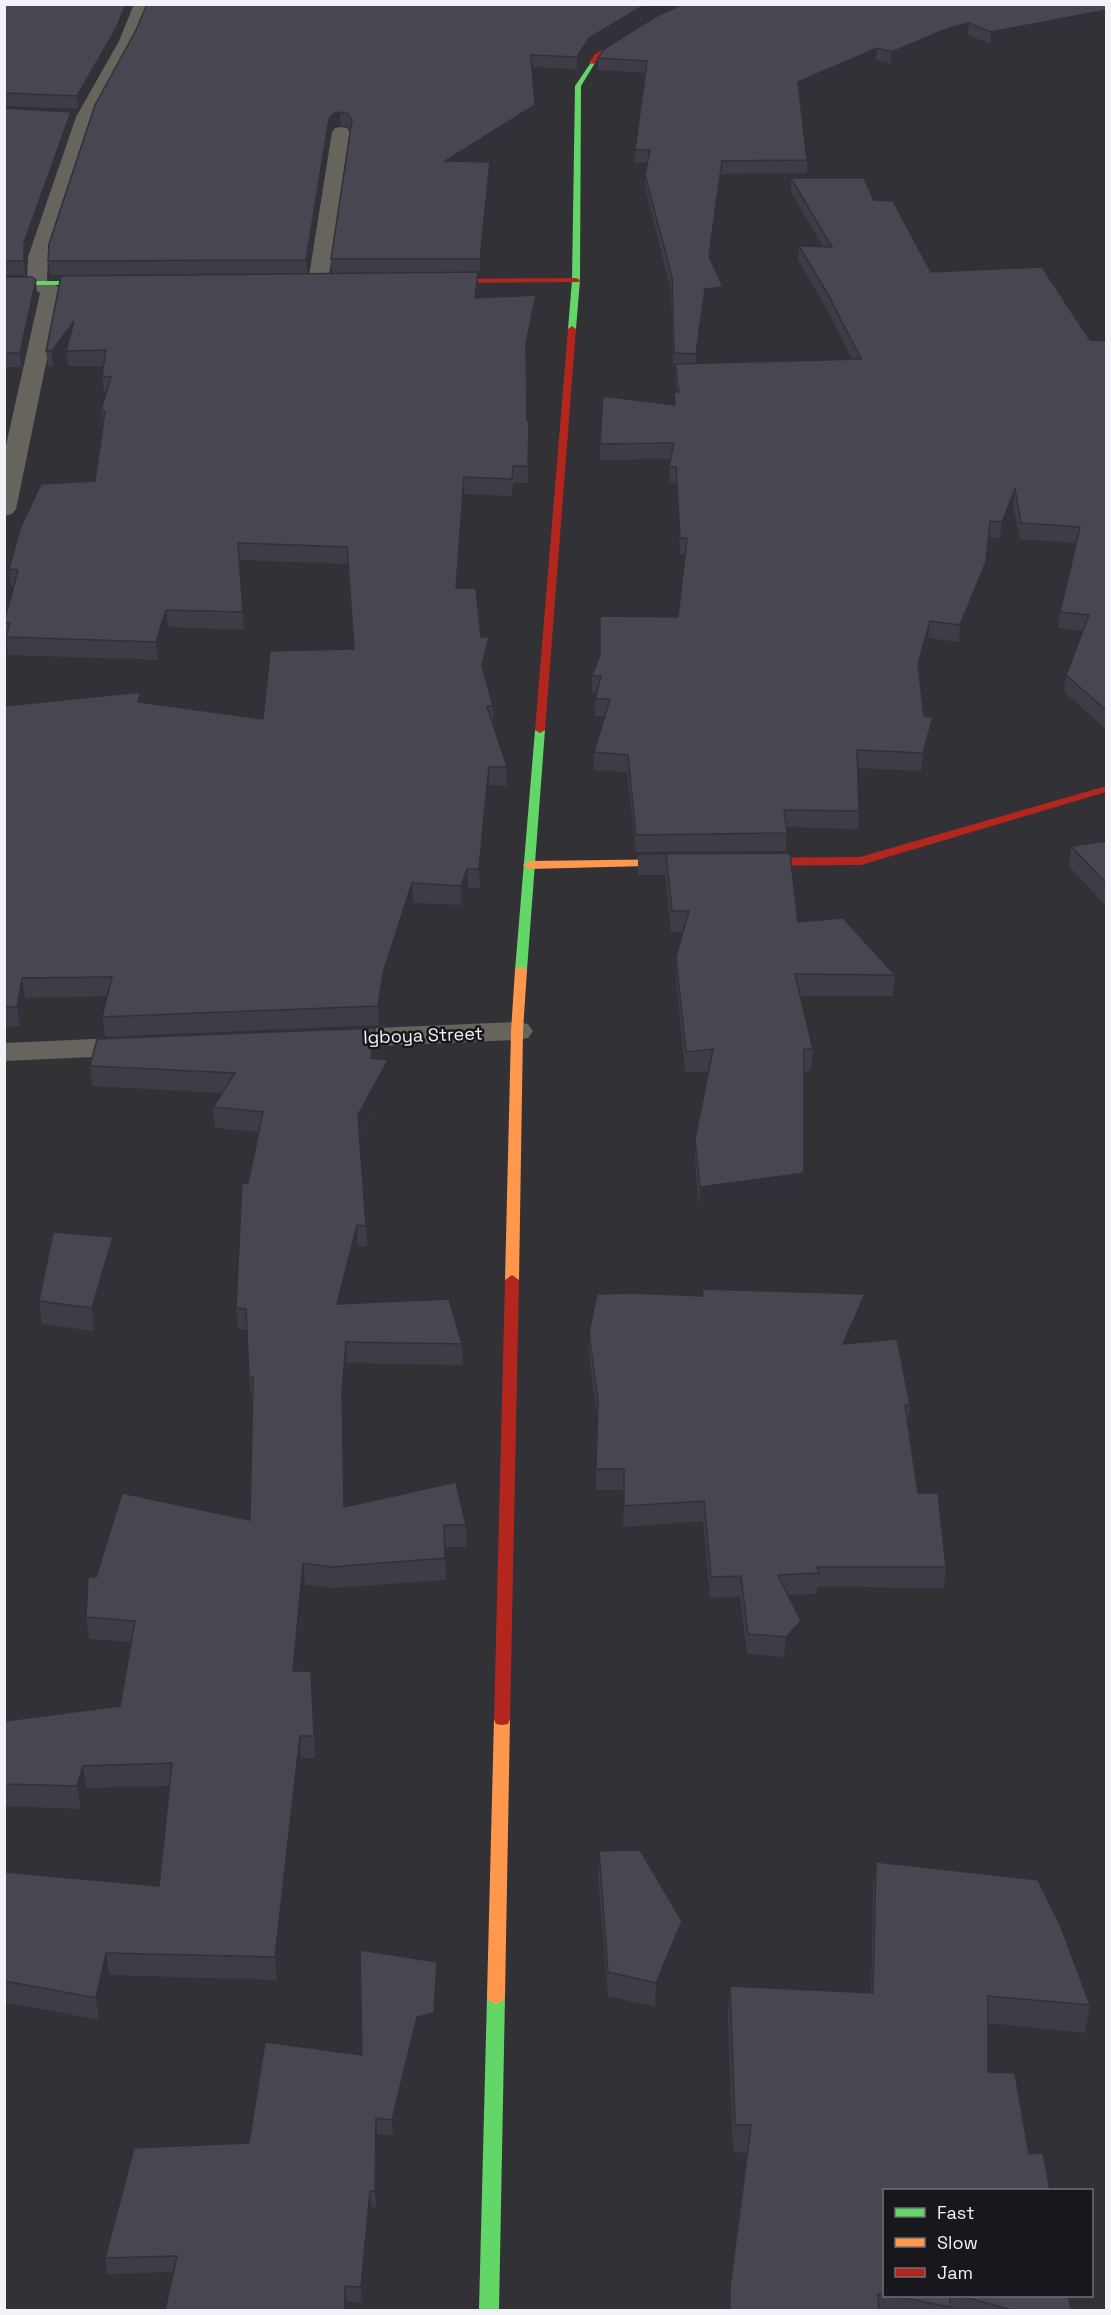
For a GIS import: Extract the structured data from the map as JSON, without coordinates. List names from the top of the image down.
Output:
{
  "streets": {
    "street": ["Igboya Street"]
  },
  "legend": ["Fast", "Slow", "Jam"]
}
